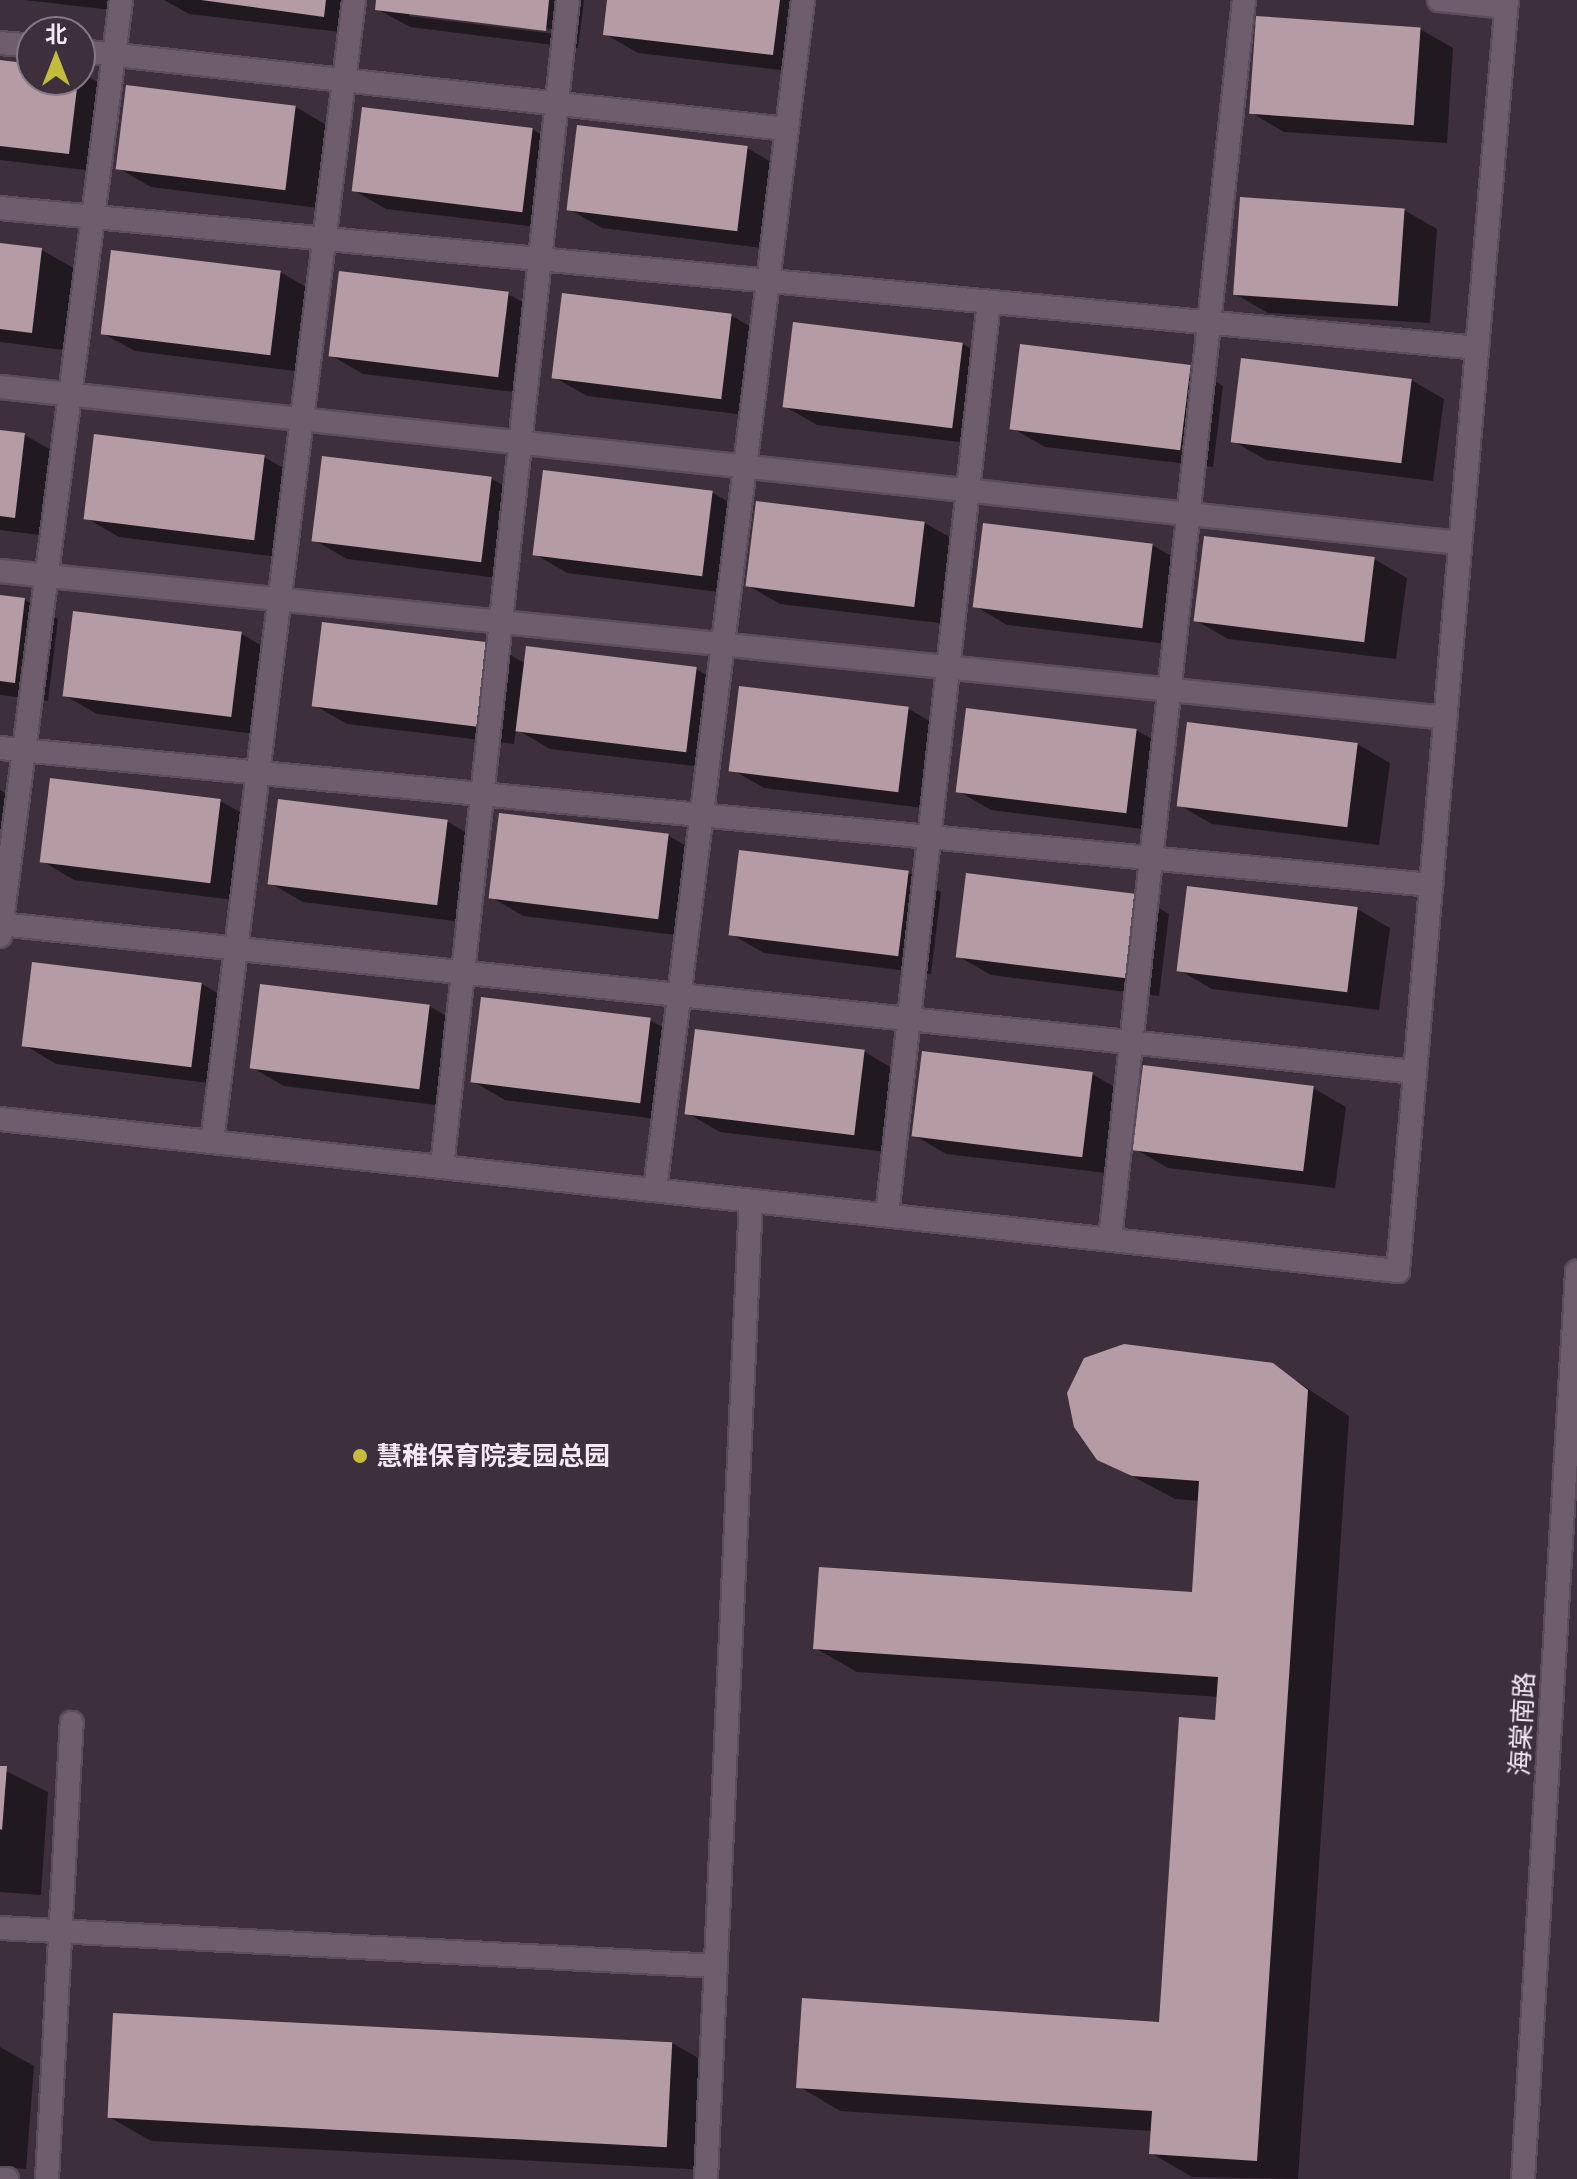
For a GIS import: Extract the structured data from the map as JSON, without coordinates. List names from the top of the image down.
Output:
{
  "streets": {
    "main road": ["海棠南路"]
  },
  "places": ["慧稚保育院麦园总园"],
  "north": "top"
}
